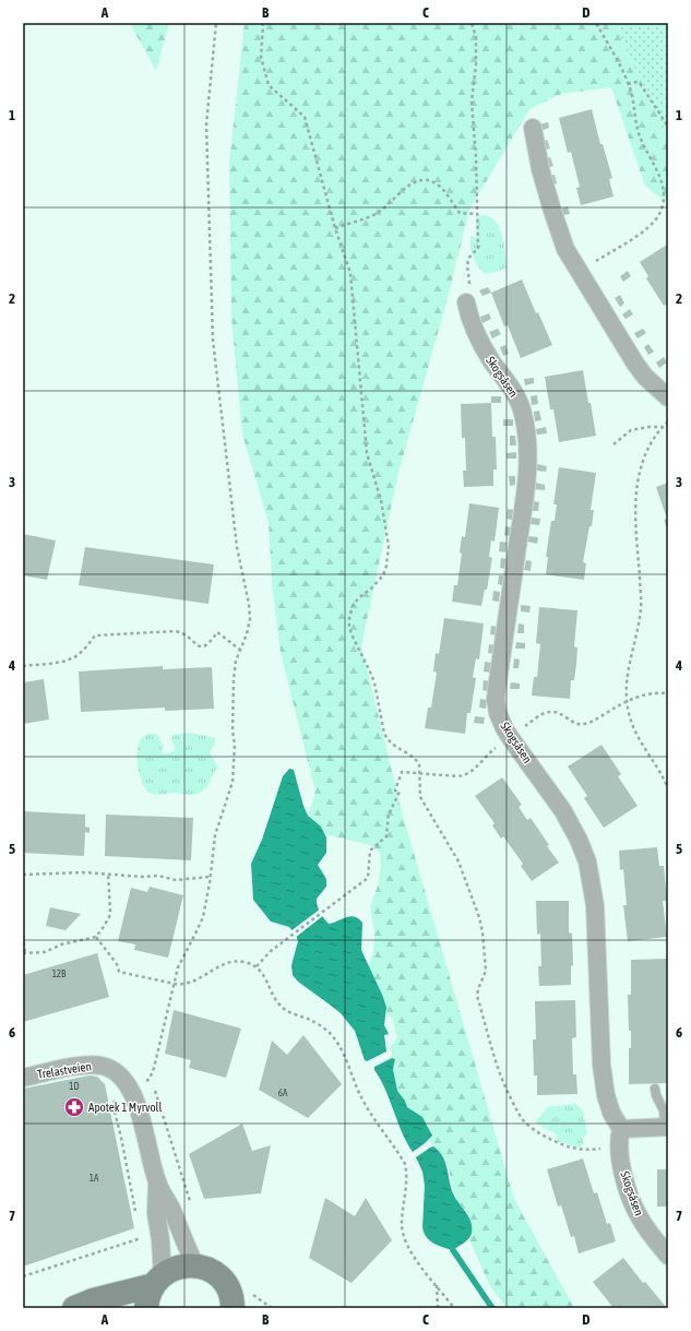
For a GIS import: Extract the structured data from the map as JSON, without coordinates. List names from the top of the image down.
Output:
{
  "streets": {
    "street": ["Skogsåsen", "Trelastveien"]
  },
  "places": {
    "pharmacy": ["Apotek 1 Myrvoll"]
  },
  "house_numbers": [
    "12B",
    "1D",
    "6A",
    "1A"
  ],
  "grid": {
    "columns": [
      "A",
      "B",
      "C",
      "D"
    ],
    "rows": [
      "1",
      "2",
      "3",
      "4",
      "5",
      "6",
      "7"
    ]
  }
}
